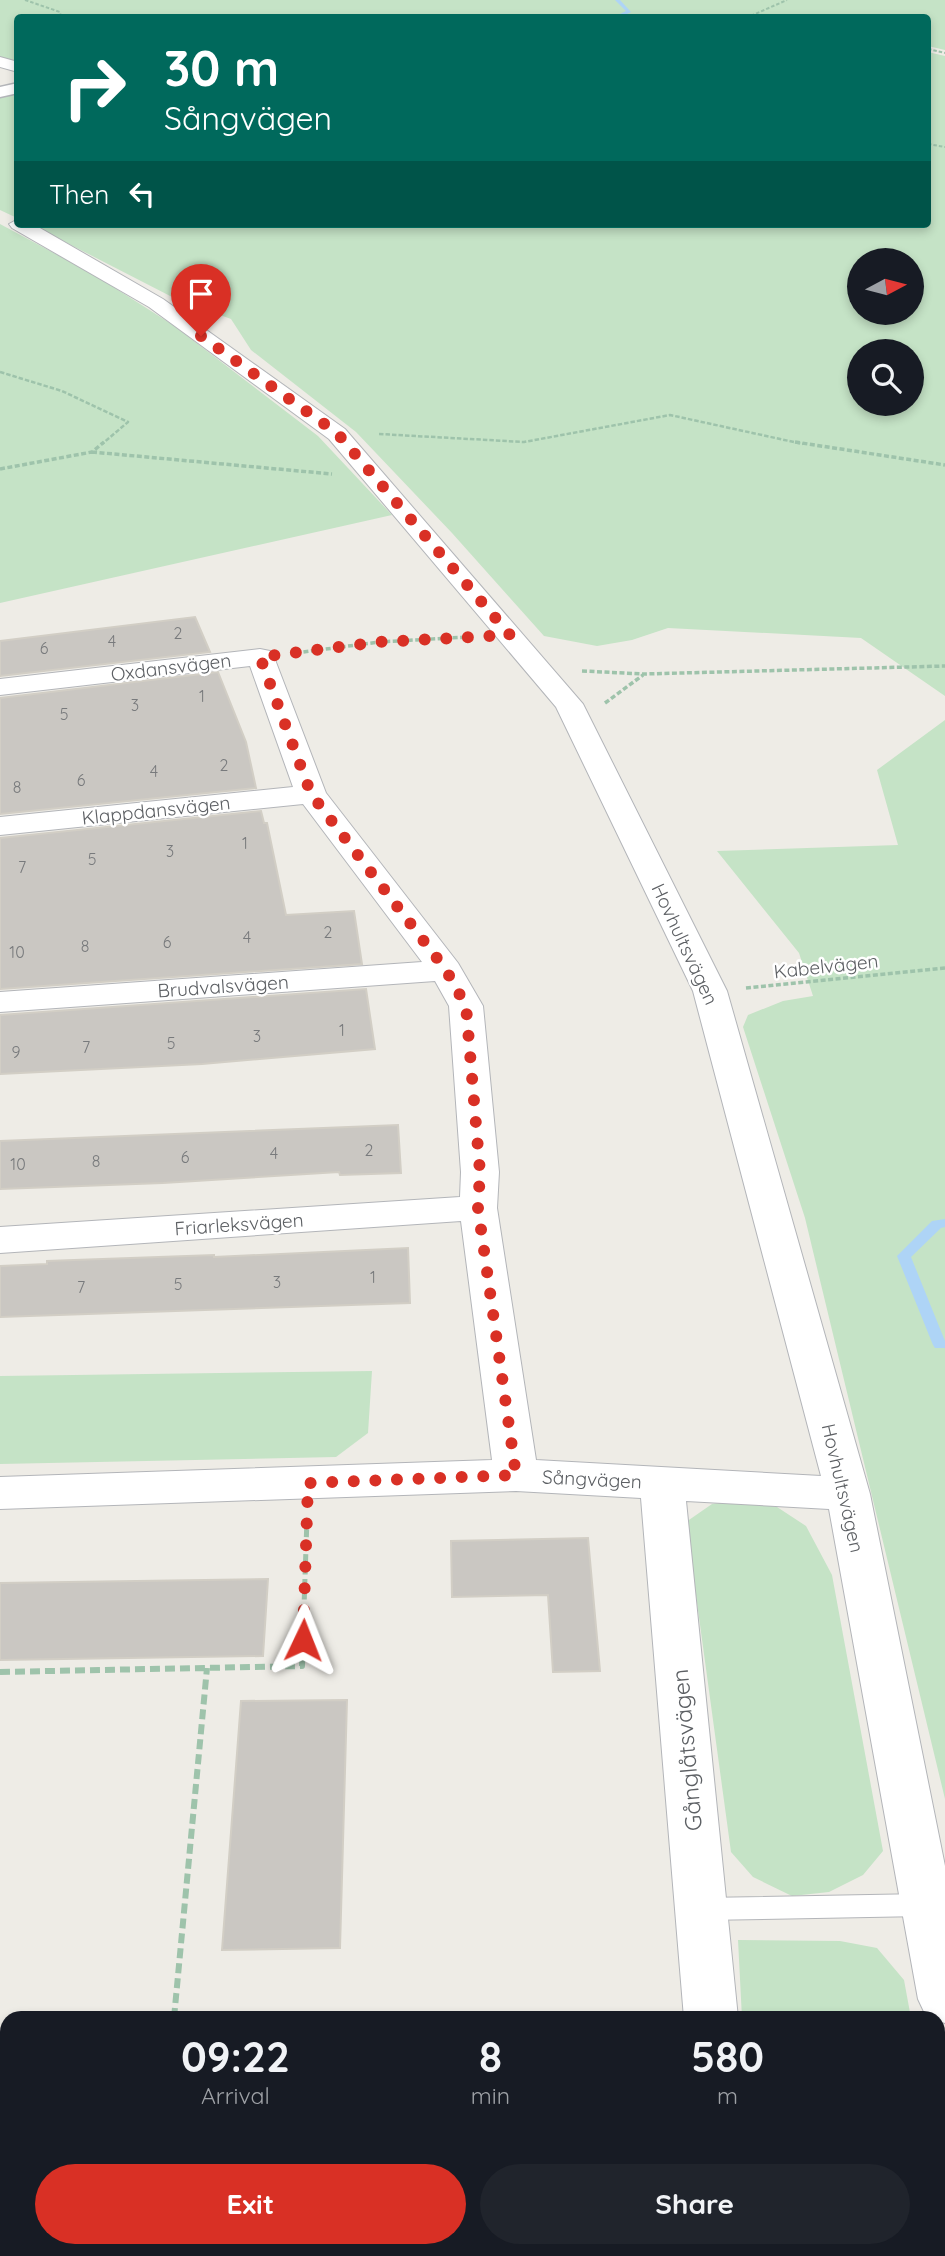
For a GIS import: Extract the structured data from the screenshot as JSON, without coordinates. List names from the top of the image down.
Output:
{
  "streets": {
    "street": [
      "Oxdansvägen",
      "Klappdansvägen",
      "Hovhultsvägen",
      "Brudvalsvägen",
      "Friarleksvägen",
      "Sångvägen",
      "Gånglåtsvägen"
    ],
    "path": ["Kabelvägen"]
  },
  "crossings": [
    ["Hovhultsvägen", "Kabelvägen"],
    ["Hovhultsvägen", "Sångvägen"],
    ["Sångvägen", "Gånglåtsvägen"]
  ],
  "house_numbers": [
    "2",
    "4",
    "6",
    "1",
    "3",
    "5",
    "2",
    "4",
    "6",
    "8",
    "1",
    "3",
    "5",
    "7",
    "2",
    "4",
    "6",
    "8",
    "10",
    "1",
    "3",
    "5",
    "7",
    "9",
    "2",
    "4",
    "6",
    "8",
    "10",
    "1",
    "3",
    "5",
    "7"
  ],
  "north": "right",
  "page": {
    "turn": ["30 m", "Sångvägen"],
    "then": "Then",
    "eta": [
      "09:22",
      "Arrival",
      "8",
      "min",
      "580",
      "m"
    ],
    "buttons": ["Exit", "Share"]
  }
}
